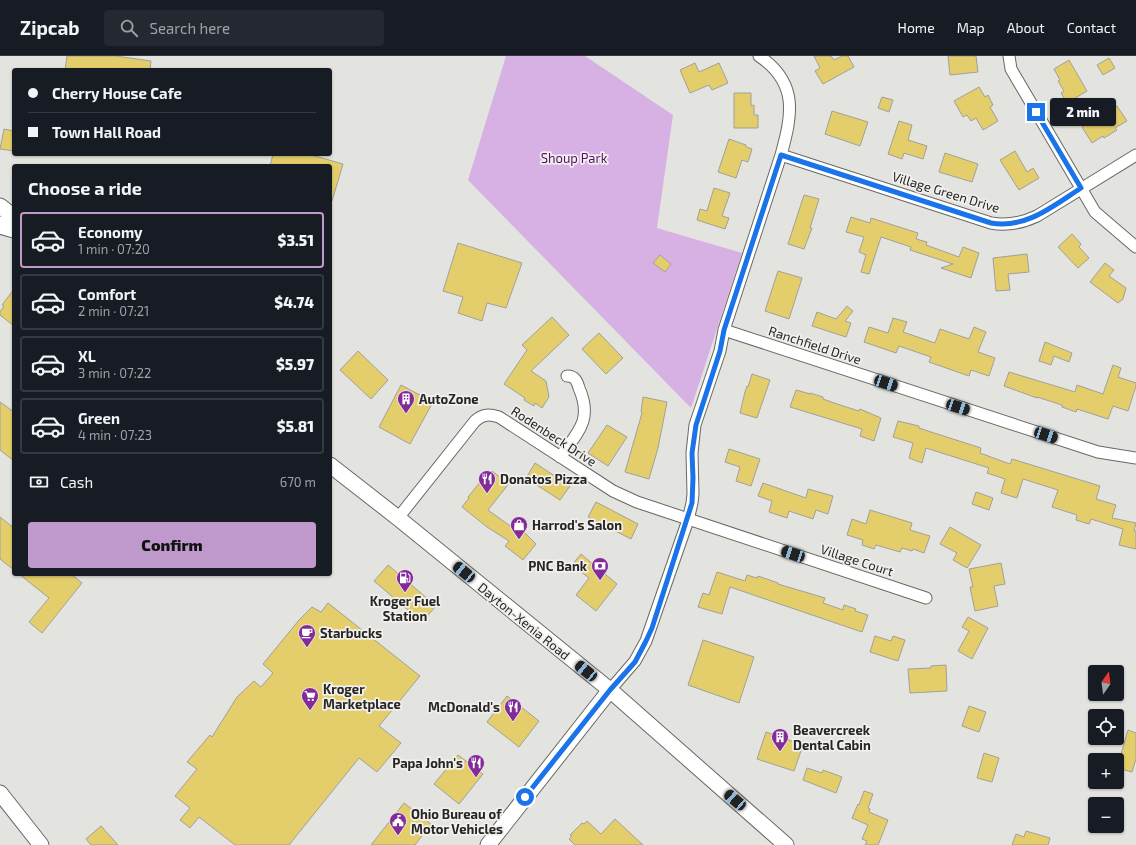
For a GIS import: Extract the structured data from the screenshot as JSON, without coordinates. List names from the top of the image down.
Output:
{
  "streets": {
    "main road": ["Dayton-Xenia Road"],
    "street": [
      "Village Green Drive",
      "Ranchfield Drive",
      "Rodenbeck Drive",
      "Village Court"
    ]
  },
  "crossings": [
    ["Rodenbeck Drive", "Village Court"],
    ["Rodenbeck Drive", "Dayton-Xenia Road"]
  ],
  "parks": ["Shoup Park"],
  "places": {
    "building": ["AutoZone", "Beavercreek Dental Cabin"],
    "restaurant": ["Donatos Pizza", "McDonald's", "Papa John's"],
    "shop": ["Harrod's Salon"],
    "bank": ["PNC Bank"],
    "fuel station": ["Kroger Fuel Station"],
    "cafe": ["Starbucks"],
    "supermarket": ["Kroger Marketplace"],
    "public building": ["Ohio Bureau of Motor Vehicles"]
  },
  "north": "top",
  "page": {
    "header": "Zipcab",
    "search": "Search here",
    "nav": [
      "Home",
      "Map",
      "About",
      "Contact"
    ],
    "banner": ["Cherry House Cafe", "Town Hall Road"],
    "bubble": "2 min",
    "heading": "Choose a ride",
    "list": [
      {
        "name": "Economy",
        "note": "1 min · 07:20",
        "value": "$3.51"
      },
      {
        "name": "Comfort",
        "note": "2 min · 07:21",
        "value": "$4.74"
      },
      {
        "name": "XL",
        "note": "3 min · 07:22",
        "value": "$5.97"
      },
      {
        "name": "Green",
        "note": "4 min · 07:23",
        "value": "$5.81"
      }
    ],
    "pay": ["Cash", "670 m"],
    "buttons": "Confirm",
    "map_buttons": ["+", "−"]
  }
}
